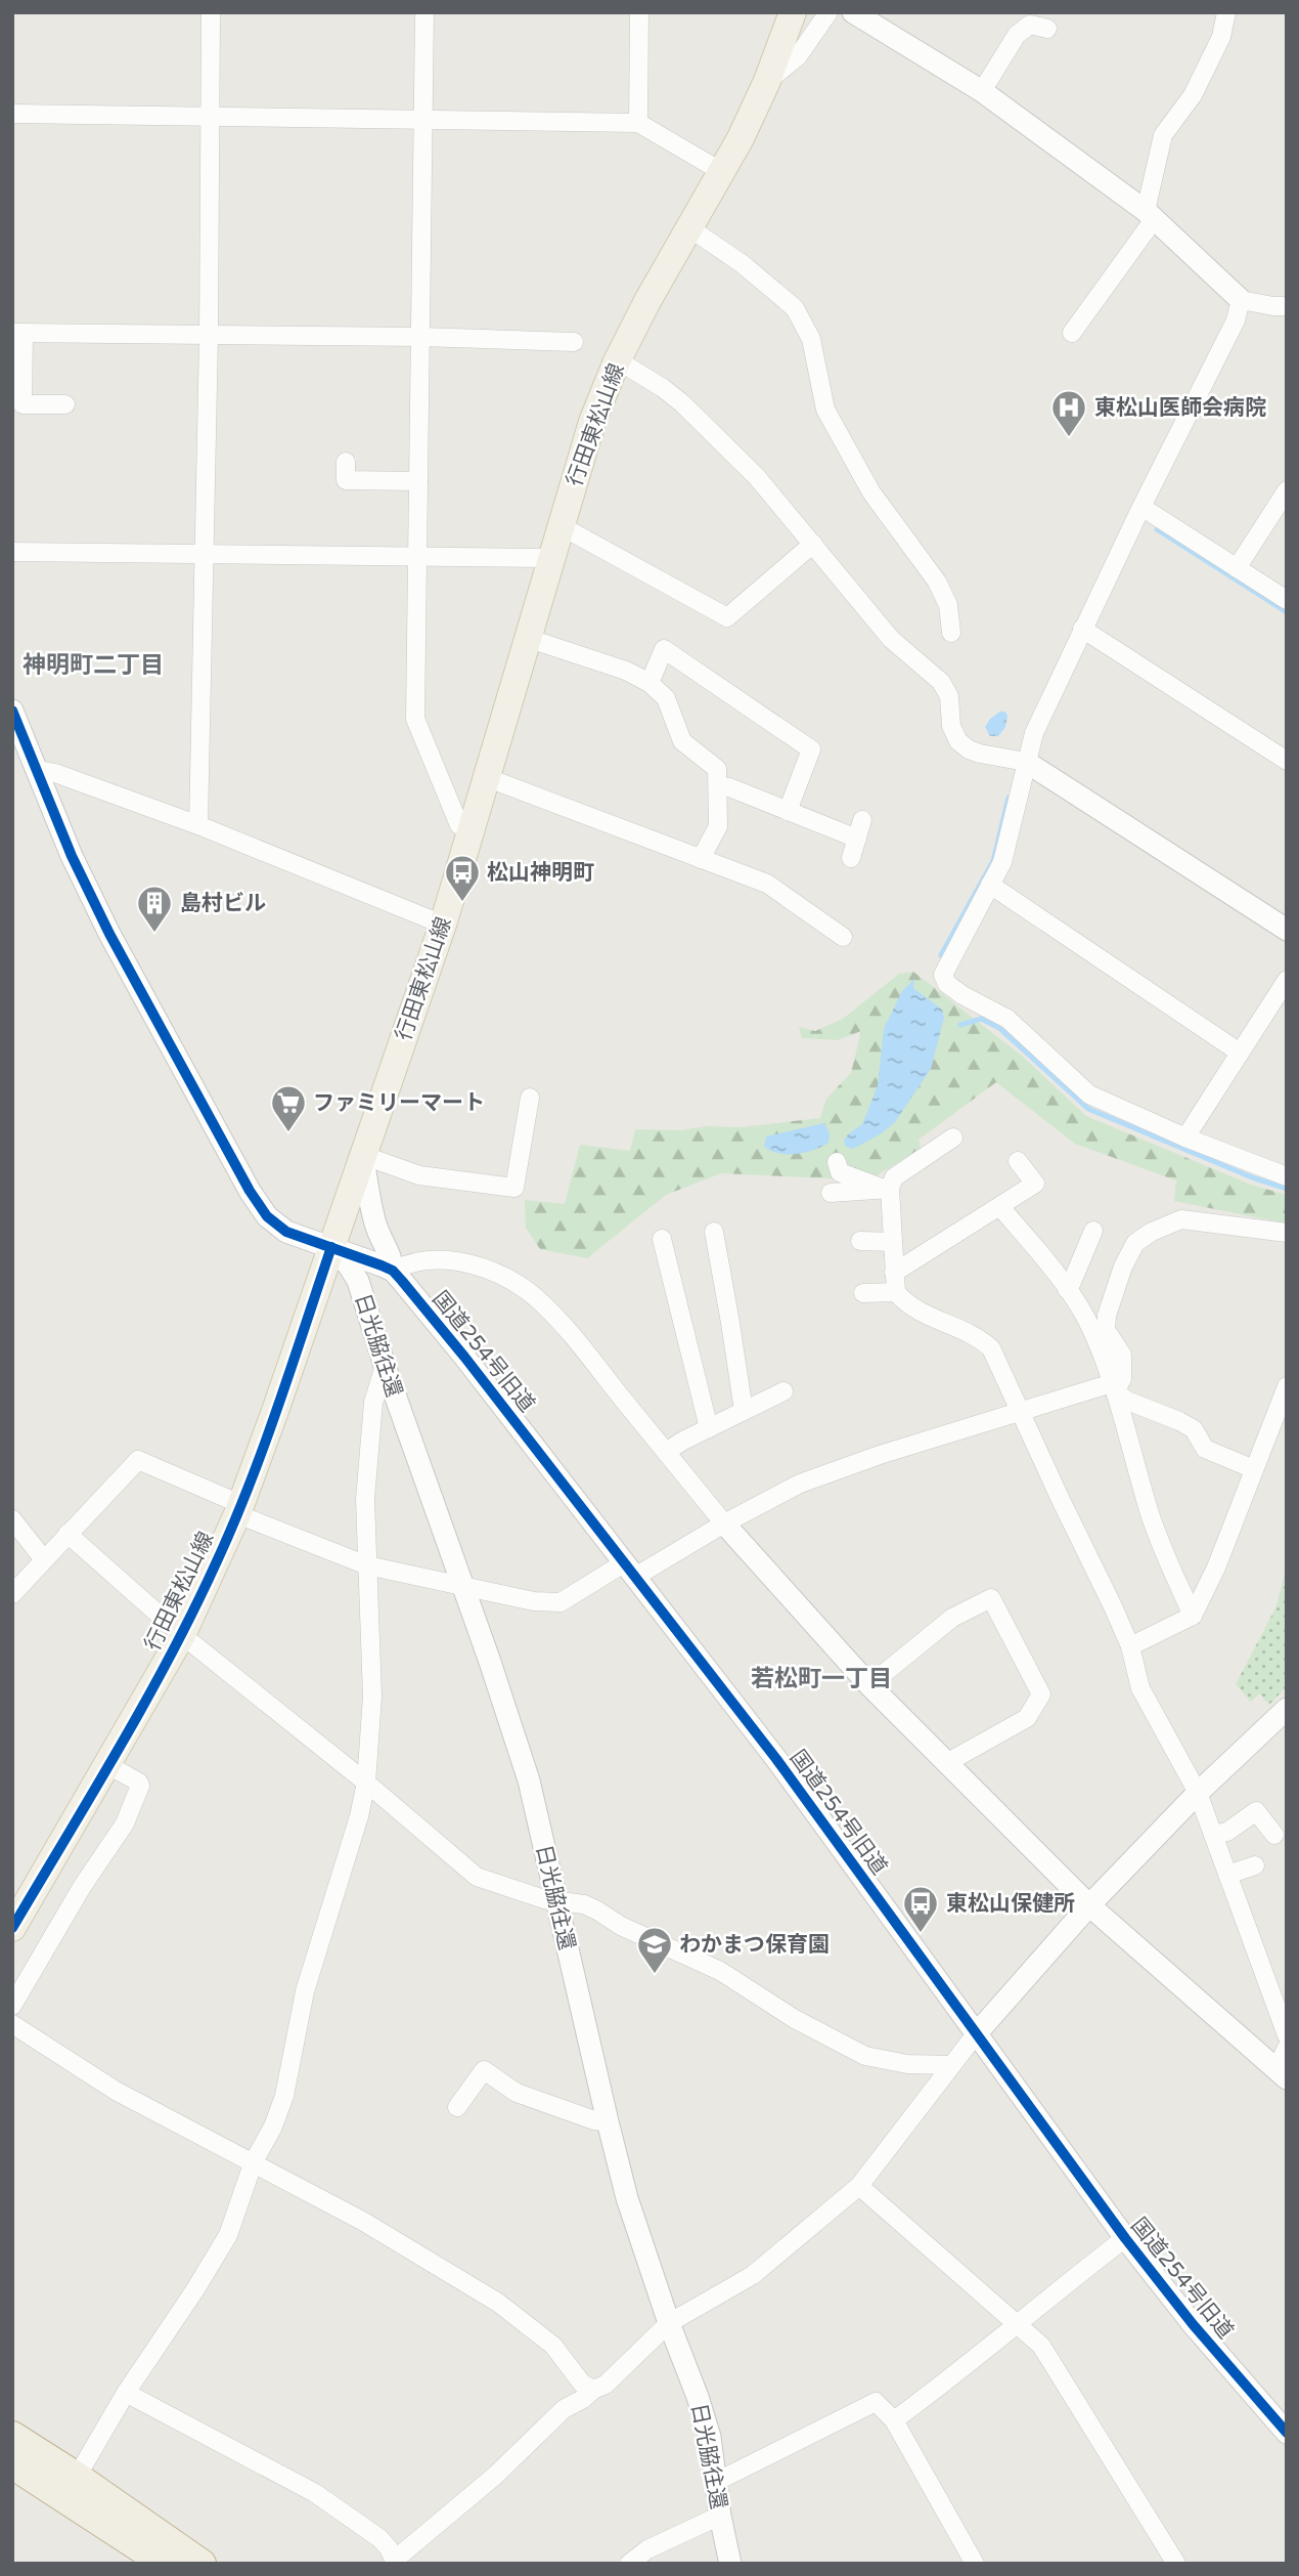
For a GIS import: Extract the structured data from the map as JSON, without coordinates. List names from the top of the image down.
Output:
{
  "streets": {
    "main road": ["行田東松山線"],
    "street": ["日光脇往還", "国道254号旧道"]
  },
  "crossings": [
    ["行田東松山線", "日光脇往還"],
    ["行田東松山線", "国道254号旧道"],
    ["日光脇往還", "国道254号旧道"]
  ],
  "districts": ["神明町二丁目", "若松町一丁目"],
  "places": {
    "hospital": ["東松山医師会病院"],
    "bus stop": ["松山神明町", "東松山保健所"],
    "building": ["島村ビル"],
    "supermarket": ["ファミリーマート"],
    "school or university": ["わかまつ保育園"]
  }
}
